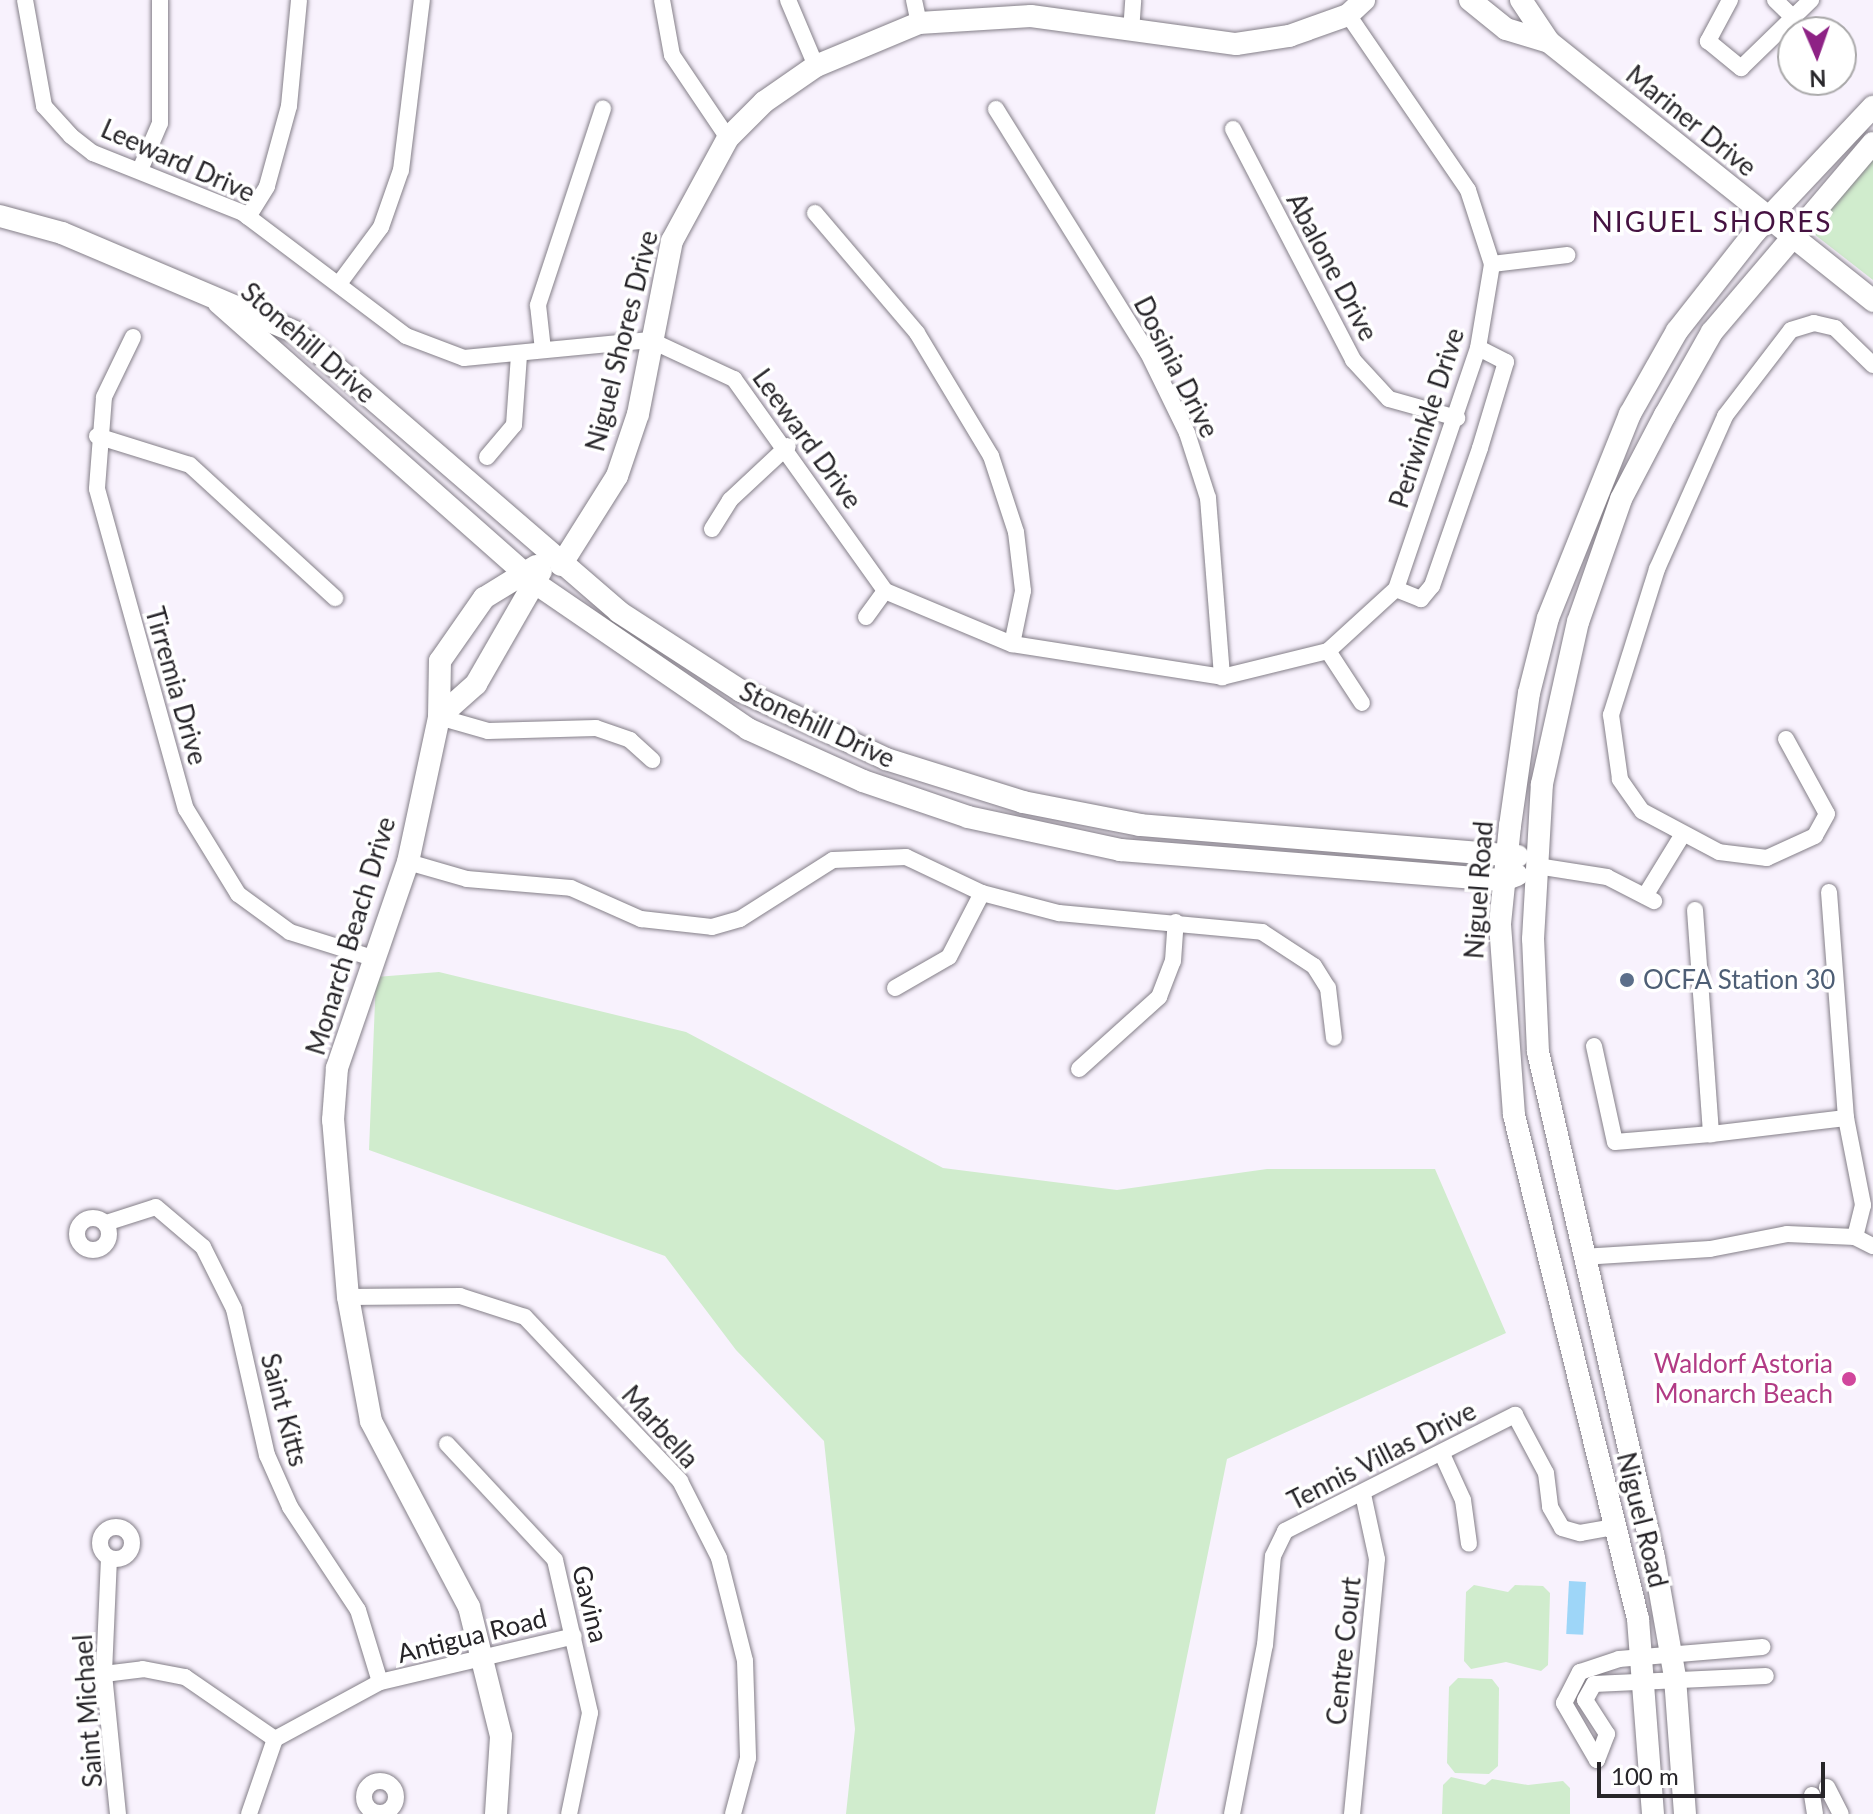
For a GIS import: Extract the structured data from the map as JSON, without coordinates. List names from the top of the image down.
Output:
{
  "streets": {
    "main road": [
      "Mariner Drive",
      "Niguel Shores Drive",
      "Stonehill Drive",
      "Niguel Road",
      "Monarch Beach Drive"
    ],
    "street": [
      "Leeward Drive",
      "Abalone Drive",
      "Dosinia Drive",
      "Periwinkle Drive",
      "Tirremia Drive",
      "Saint Kitts",
      "Marbella",
      "Tennis Villas Drive",
      "Gavina",
      "Antigua Road",
      "Centre Court",
      "Saint Michael"
    ]
  },
  "crossings": [
    ["Mariner Drive", "Niguel Road"],
    ["Leeward Drive", "Niguel Shores Drive"],
    ["Abalone Drive", "Periwinkle Drive"],
    ["Niguel Shores Drive", "Periwinkle Drive"],
    ["Niguel Shores Drive", "Monarch Beach Drive"],
    ["Stonehill Drive", "Niguel Road"],
    ["Stonehill Drive", "Monarch Beach Drive"],
    ["Tirremia Drive", "Monarch Beach Drive"],
    ["Niguel Road", "Tennis Villas Drive"],
    ["Monarch Beach Drive", "Marbella"],
    ["Monarch Beach Drive", "Antigua Road"],
    ["Saint Kitts", "Antigua Road"],
    ["Tennis Villas Drive", "Centre Court"],
    ["Gavina", "Antigua Road"]
  ],
  "districts": ["NIGUEL SHORES"],
  "places": ["OCFA Station 30", "Waldorf Astoria Monarch Beach"],
  "scale_bar": "100 m",
  "north": "bottom"
}
